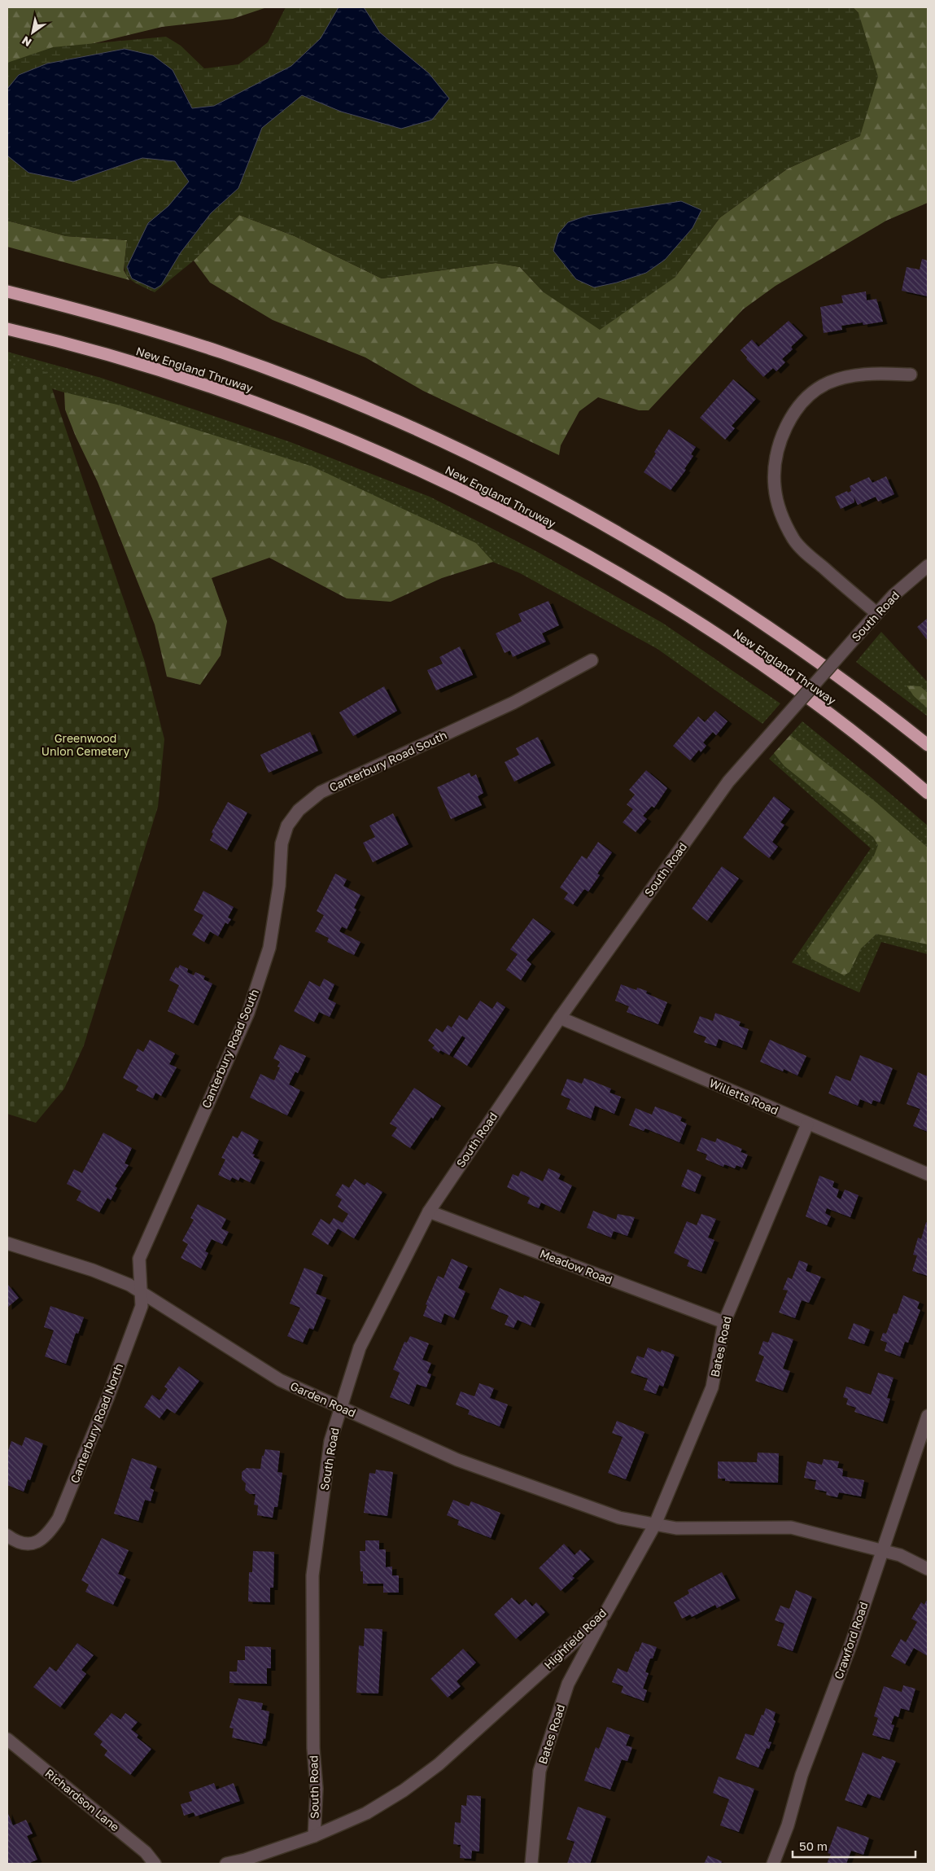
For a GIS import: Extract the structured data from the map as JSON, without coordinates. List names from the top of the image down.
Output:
{
  "streets": {
    "highway": ["New England Thruway"],
    "street": [
      "South Road",
      "Canterbury Road South",
      "Willetts Road",
      "Meadow Road",
      "Bates Road",
      "Garden Road",
      "Canterbury Road North",
      "Highfield Road",
      "Crawford Road",
      "Richardson Lane"
    ]
  },
  "crossings": [
    ["South Road", "Willetts Road"],
    ["South Road", "Meadow Road"],
    ["South Road", "Garden Road"],
    ["South Road", "Highfield Road"],
    ["Canterbury Road South", "Garden Road"],
    ["Canterbury Road South", "Canterbury Road North"],
    ["Willetts Road", "Bates Road"],
    ["Meadow Road", "Bates Road"],
    ["Bates Road", "Garden Road"],
    ["Bates Road", "Highfield Road"],
    ["Garden Road", "Canterbury Road North"],
    ["Garden Road", "Highfield Road"]
  ],
  "parks": ["Greenwood Union Cemetery"],
  "scale_bar": "50 m",
  "north": "bottom left"
}
